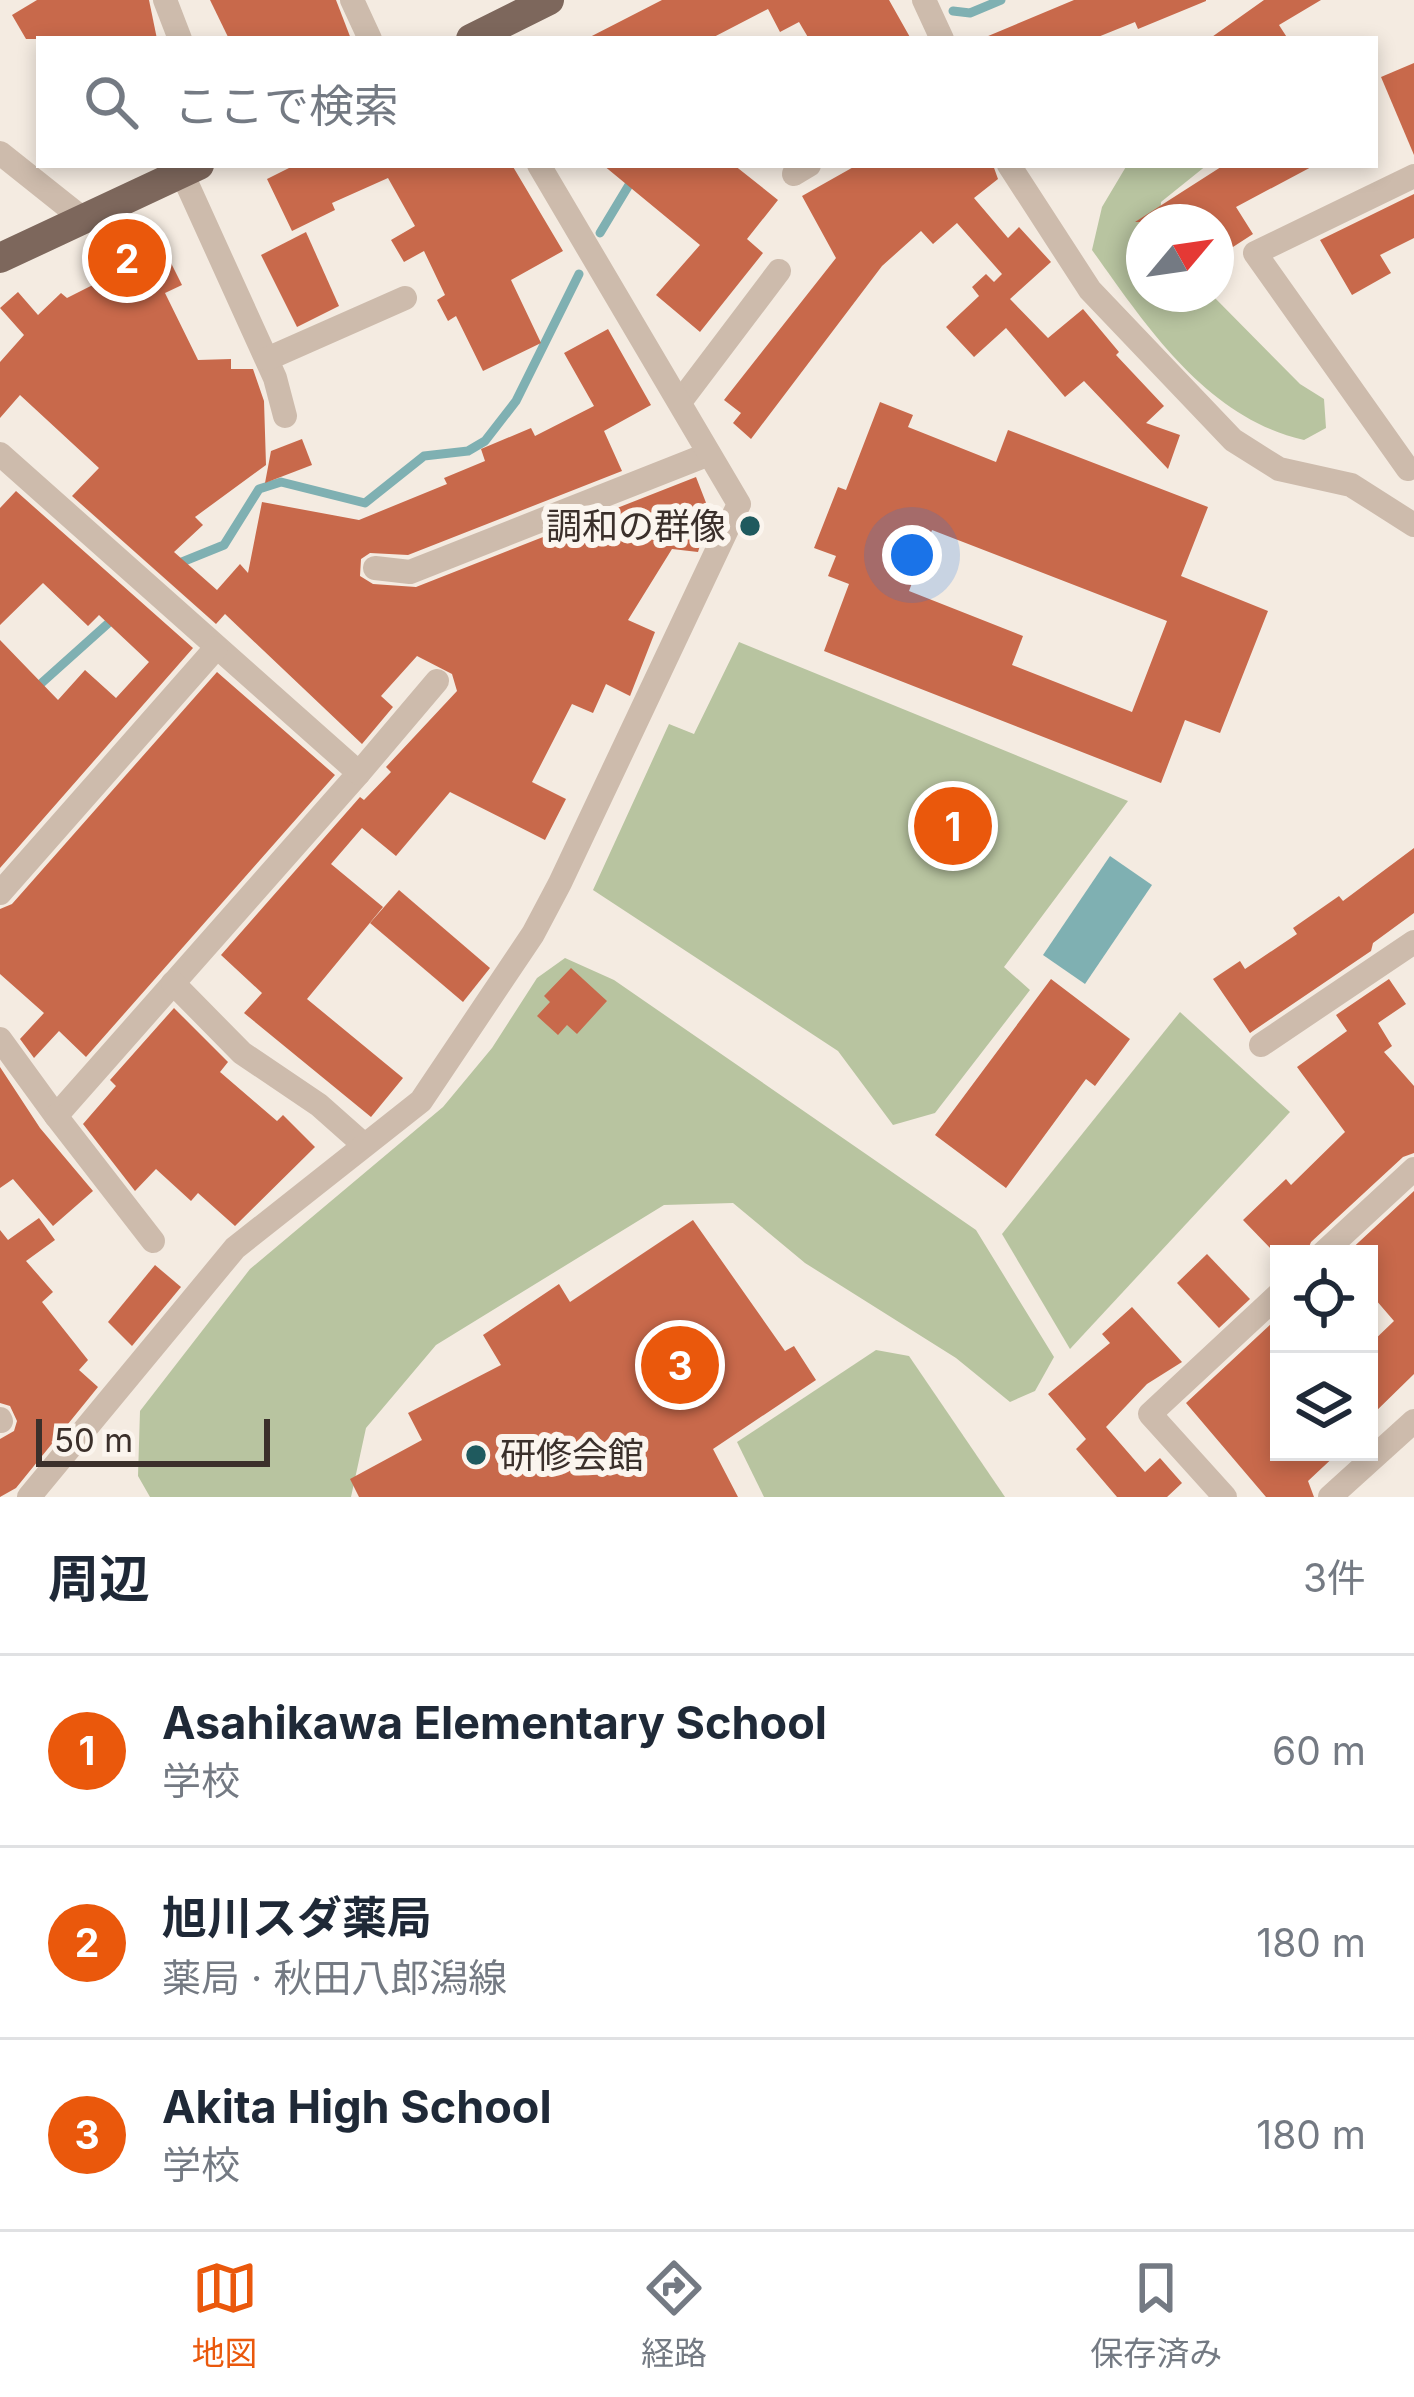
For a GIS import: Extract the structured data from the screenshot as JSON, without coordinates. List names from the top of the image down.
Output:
{
  "places": ["調和の群像", "研修会館"],
  "scale_bar": "50 m",
  "north": "top right",
  "page": {
    "search": "ここで検索",
    "pins": ["2", "1", "3"],
    "scale": "50 m",
    "heading": ["周辺", "3件"],
    "list": [
      {
        "mark": "1",
        "name": "Asahikawa Elementary School",
        "note": "学校",
        "value": "60 m"
      },
      {
        "mark": "2",
        "name": "旭川スダ薬局",
        "note": "薬局 · 秋田八郎潟線",
        "value": "180 m"
      },
      {
        "mark": "3",
        "name": "Akita High School",
        "note": "学校",
        "value": "180 m"
      }
    ],
    "nav": ["地図", "経路", "保存済み"]
  }
}
